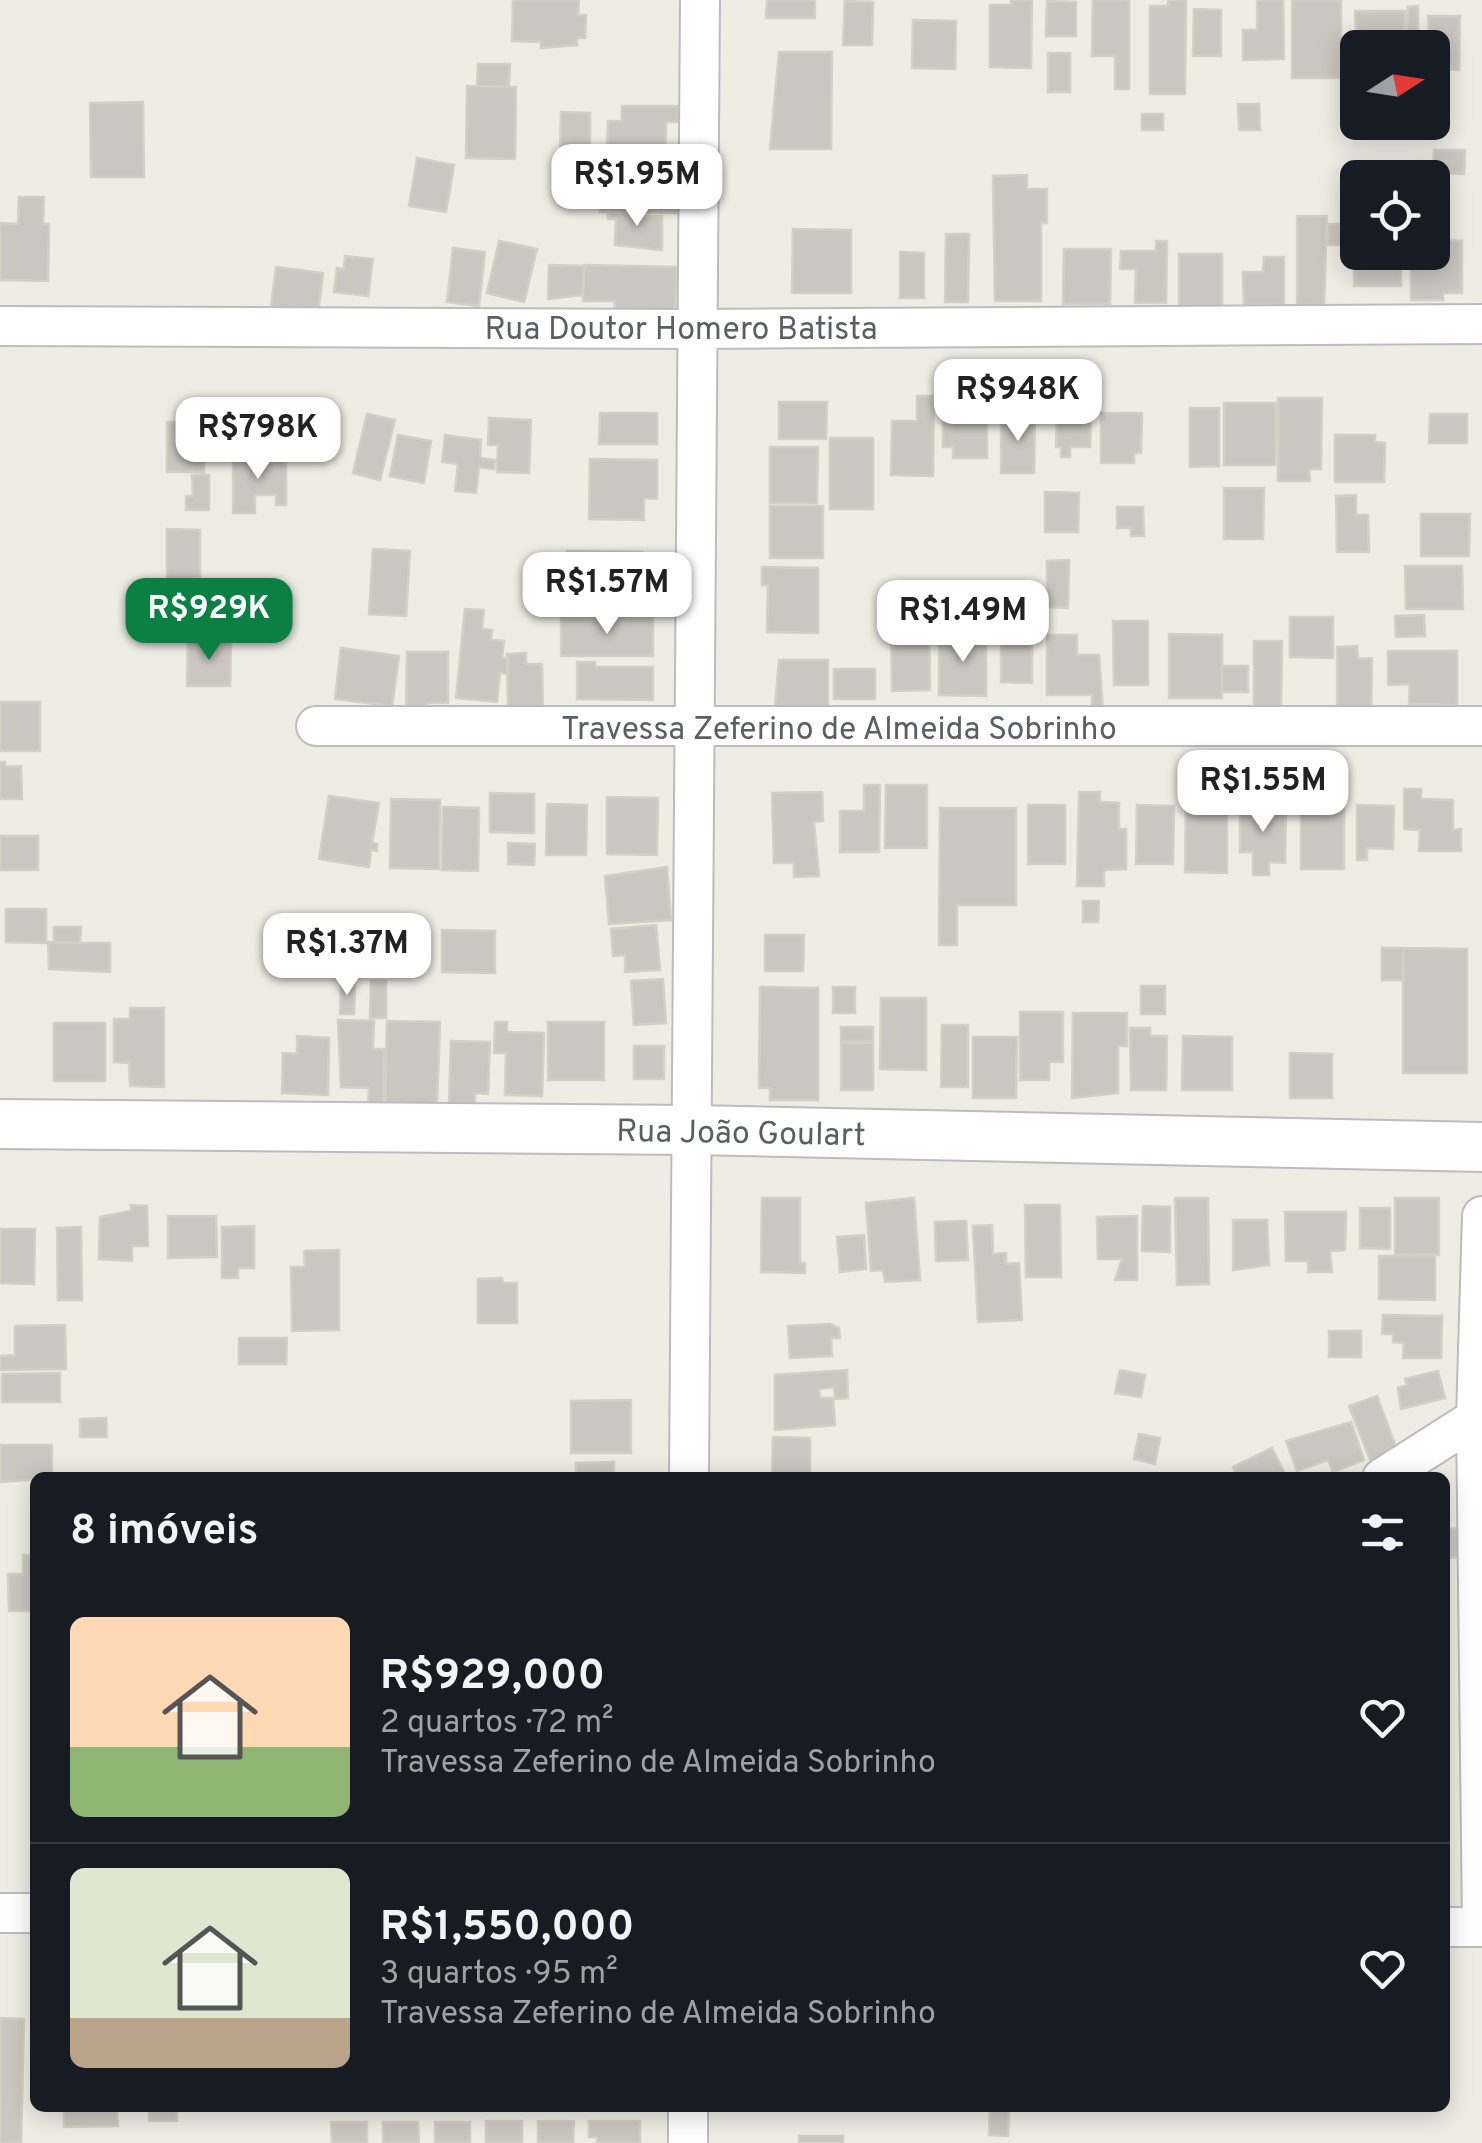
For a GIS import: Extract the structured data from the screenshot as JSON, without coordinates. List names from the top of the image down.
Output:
{
  "streets": {
    "street": ["Rua Doutor Homero Batista", "Travessa Zeferino de Almeida Sobrinho", "Rua João Goulart"]
  },
  "north": "right",
  "page": {
    "price": [
      "R$1.95M",
      "R$948K",
      "R$798K",
      "R$1.57M",
      "R$929K",
      "R$1.49M",
      "R$1.55M",
      "R$1.37M"
    ],
    "heading": "8 imóveis",
    "list": [
      {
        "name": "R$929,000",
        "note": "2 quartos · 72 m² · Travessa Zeferino de Almeida Sobrinho"
      },
      {
        "name": "R$1,550,000",
        "note": "3 quartos · 95 m² · Travessa Zeferino de Almeida Sobrinho"
      }
    ]
  }
}
